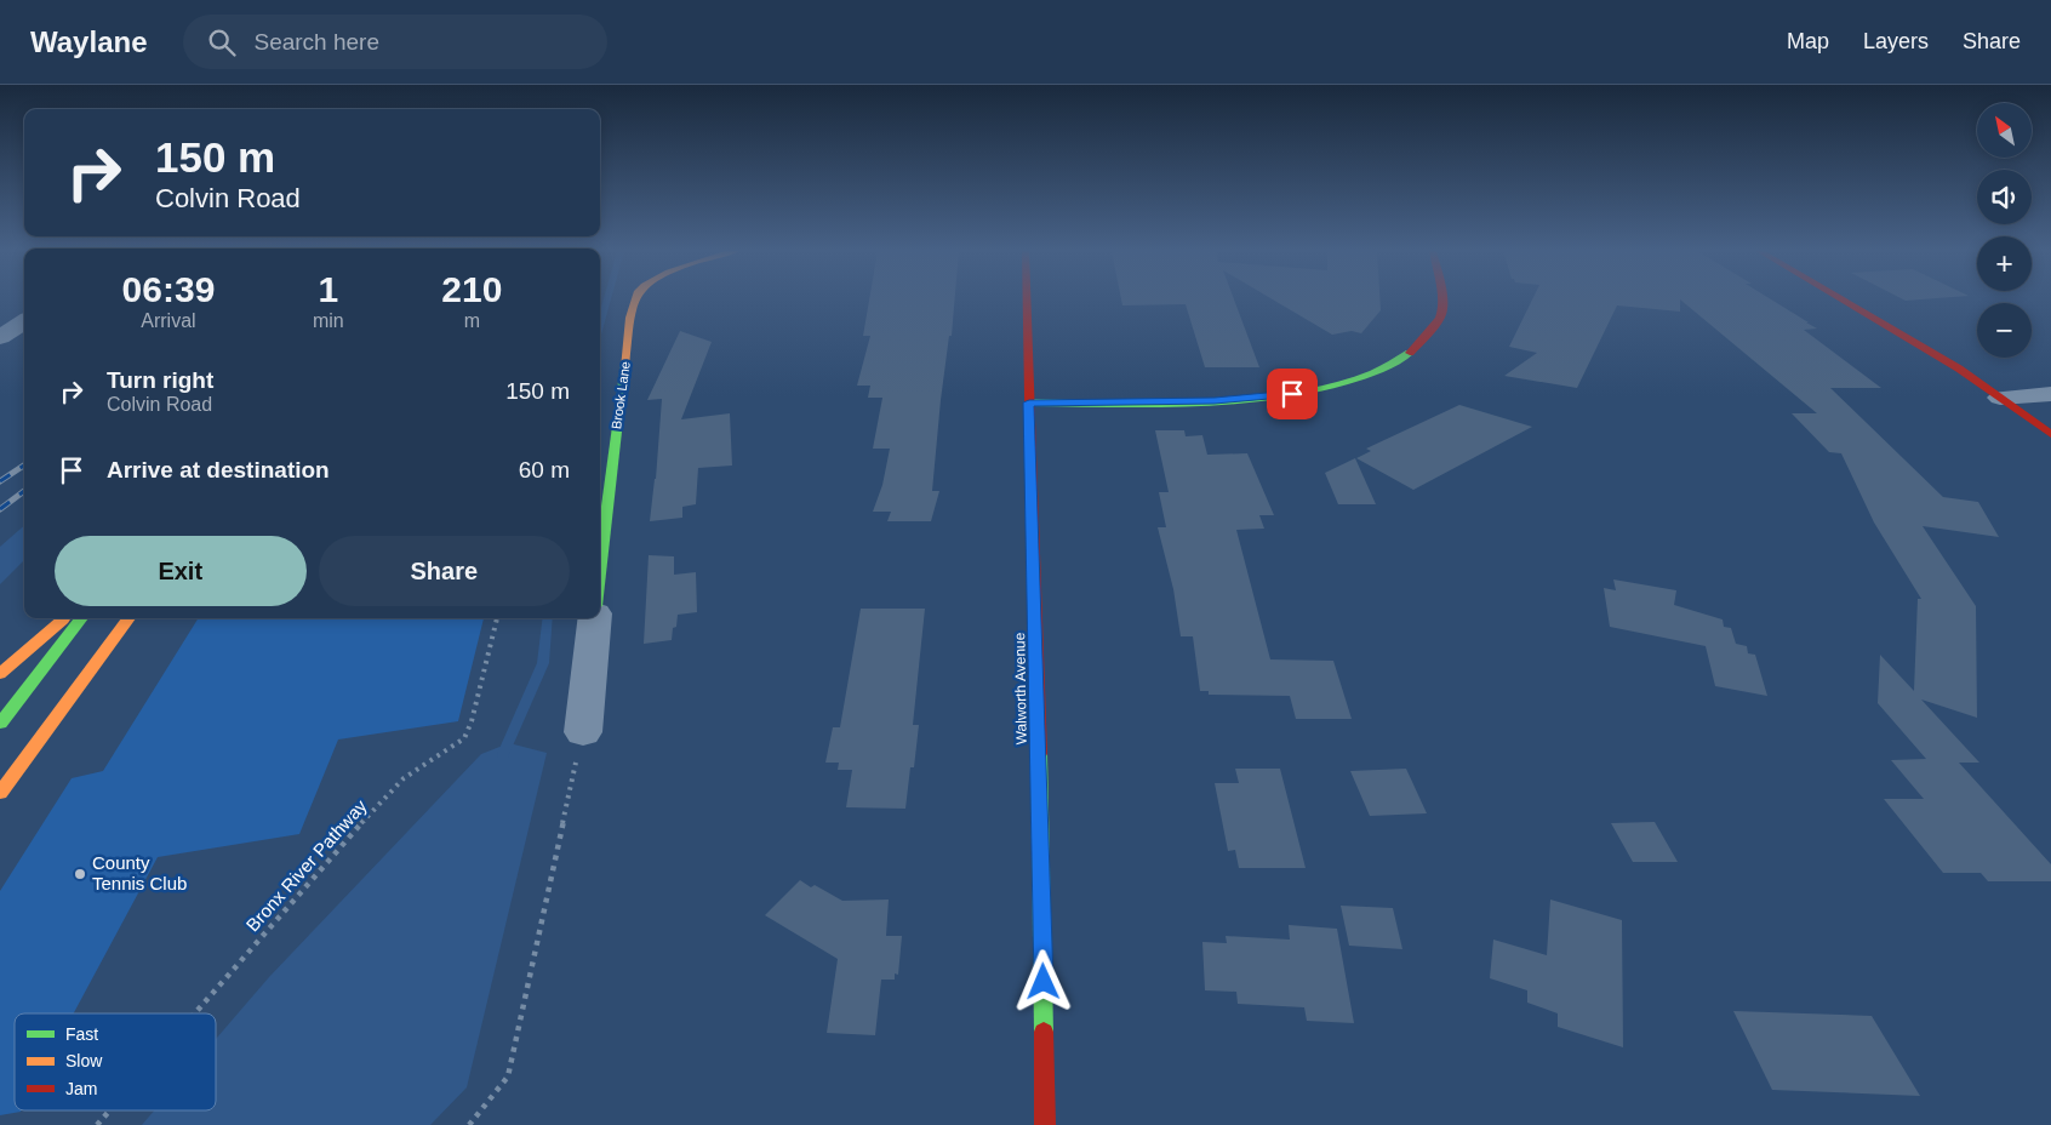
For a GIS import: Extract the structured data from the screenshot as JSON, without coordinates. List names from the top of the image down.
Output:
{
  "streets": {
    "main road": ["Brook Lane", "Walworth Avenue"],
    "path": ["Bronx River Pathway"]
  },
  "places": ["County Tennis Club"],
  "legend": ["Fast", "Slow", "Jam"],
  "north": "top left",
  "page": {
    "header": "Waylane",
    "search": "Search here",
    "nav": ["Map", "Layers", "Share"],
    "map_buttons": ["+", "−"],
    "turn": ["150 m", "Colvin Road"],
    "eta": [
      "06:39",
      "Arrival",
      "1",
      "min",
      "210",
      "m"
    ],
    "list": [
      {
        "name": "Turn right",
        "note": "Colvin Road",
        "value": "150 m"
      },
      {
        "name": "Arrive at destination",
        "value": "60 m"
      }
    ],
    "buttons": ["Exit", "Share"]
  }
}
